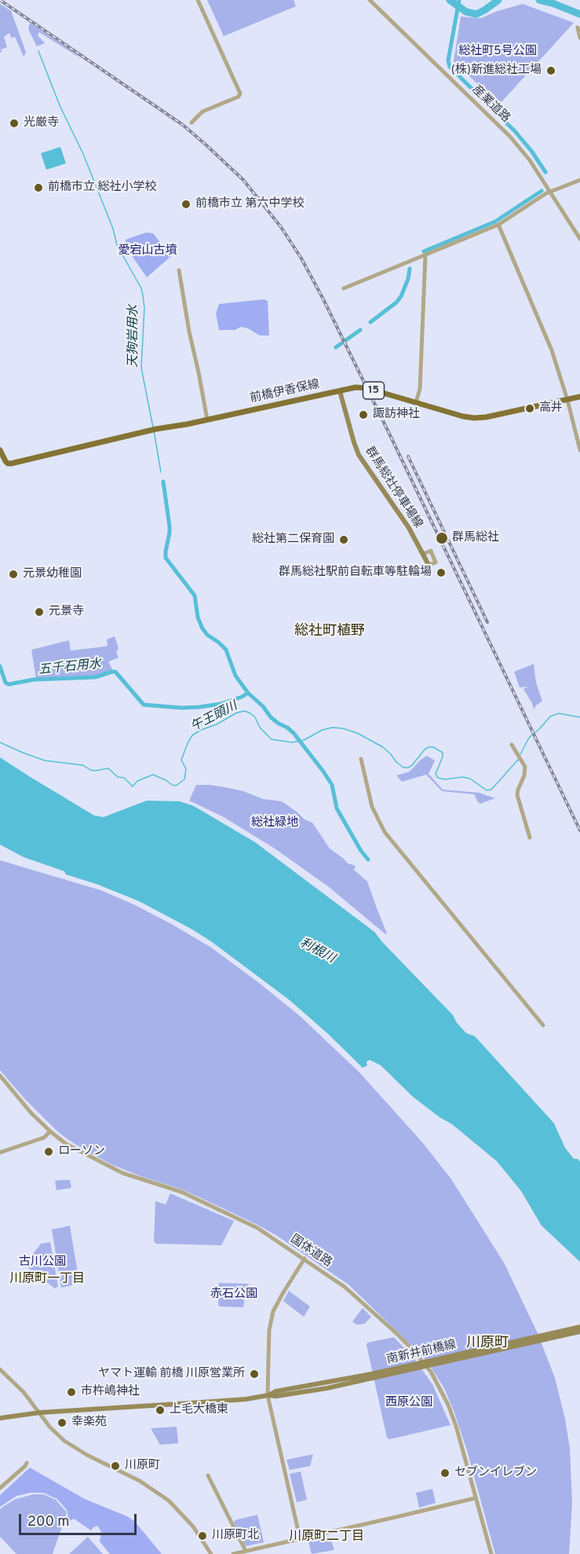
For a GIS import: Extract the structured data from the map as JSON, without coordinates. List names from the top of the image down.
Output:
{
  "streets": {
    "main road": [
      "15",
      "前橋伊香保線",
      "群馬総社停車場線",
      "南新井前橋線"
    ],
    "street": ["産業道路", "国体道路"]
  },
  "crossings": [
    ["前橋伊香保線", "群馬総社停車場線"]
  ],
  "districts": [
    "総社町植野",
    "川原町一丁目",
    "川原町",
    "川原町二丁目"
  ],
  "water": [
    "天狗岩用水",
    "五千石用水",
    "午王頭川",
    "利根川"
  ],
  "parks": [
    "総社町5号公園",
    "愛宕山古墳",
    "総社緑地",
    "古川公園",
    "赤石公園",
    "西原公園"
  ],
  "places": [
    "(株)新進総社工場",
    "光厳寺",
    "前橋市立 総社小学校",
    "前橋市立 第六中学校",
    "高井",
    "諏訪神社",
    "群馬総社",
    "総社第二保育園",
    "群馬総社駅前自転車等駐輪場",
    "元景幼稚園",
    "元景寺",
    "ローソン",
    "ヤマト運輸 前橋 川原営業所",
    "市杵嶋神社",
    "上毛大橋東",
    "幸楽苑",
    "川原町",
    "セブンイレブン",
    "川原町北"
  ],
  "scale_bar": "200 m"
}
